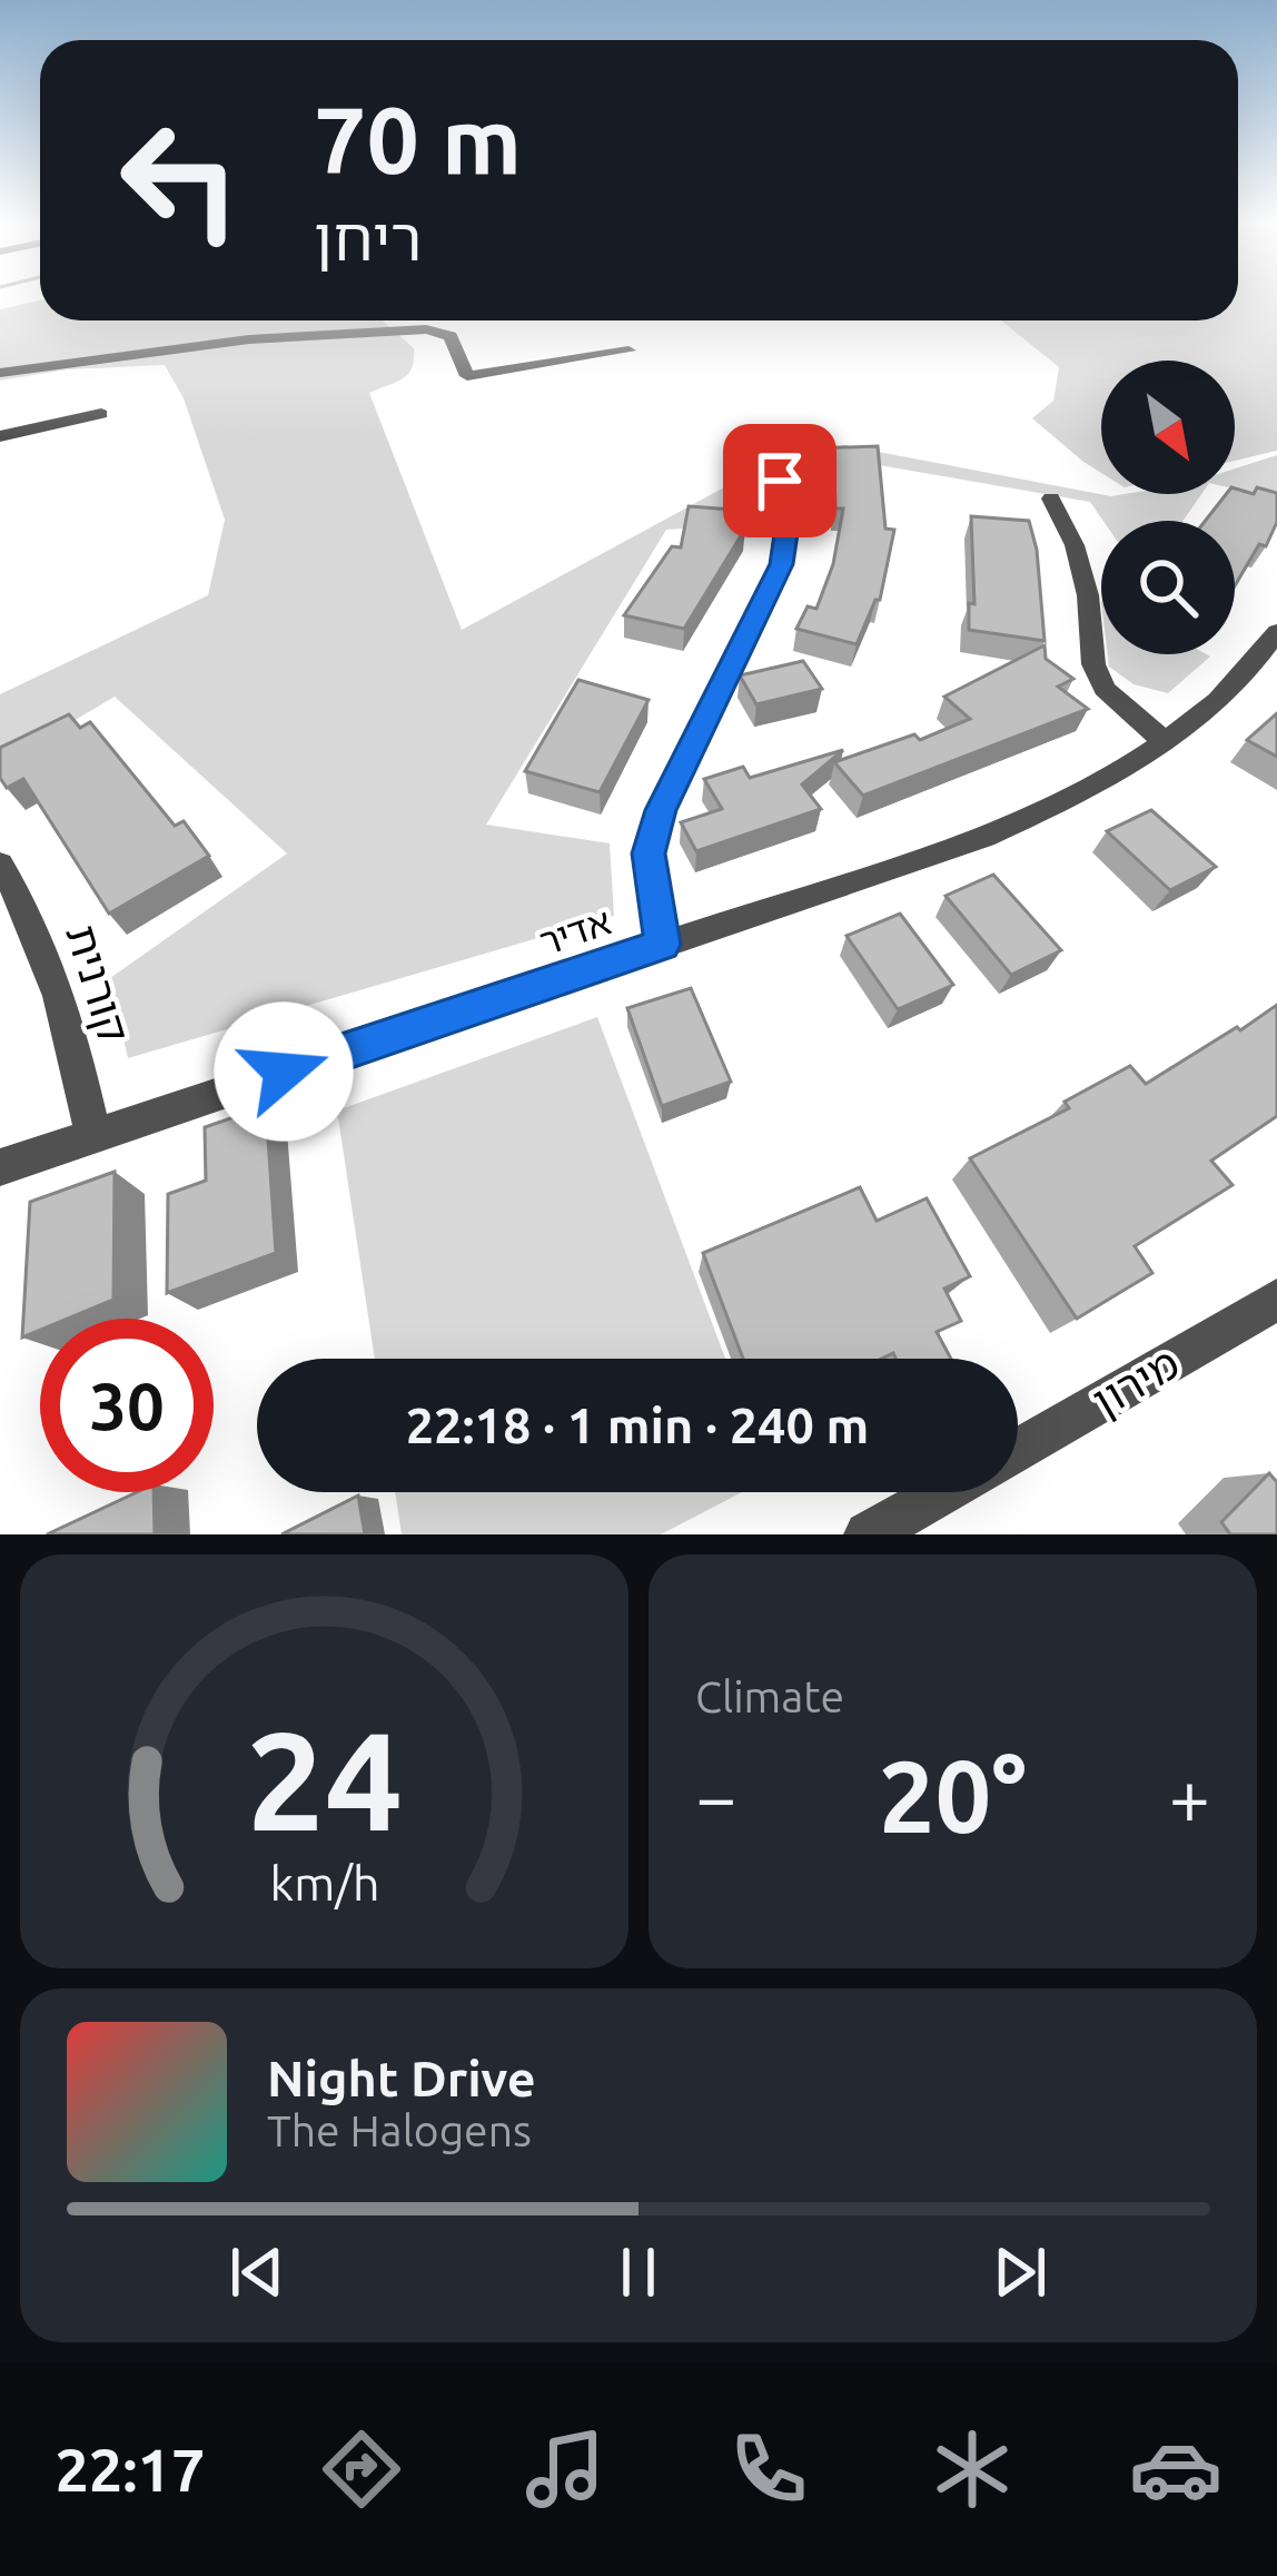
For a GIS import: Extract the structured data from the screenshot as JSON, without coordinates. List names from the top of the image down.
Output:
{
  "streets": {
    "street": ["אדיר", "קורנית", "מירון"]
  },
  "crossings": [
    ["אדיר", "קורנית"]
  ],
  "north": "bottom right",
  "page": {
    "turn": ["70 m", "ריחן"],
    "limit": "30",
    "trip": "22:18 · 1 min · 240 m",
    "tile": "Climate",
    "heat": ["−", "20°", "+"],
    "song": ["Night Drive", "The Halogens"],
    "tabs": "22:17",
    "gauge": ["24", "km/h"]
  }
}
